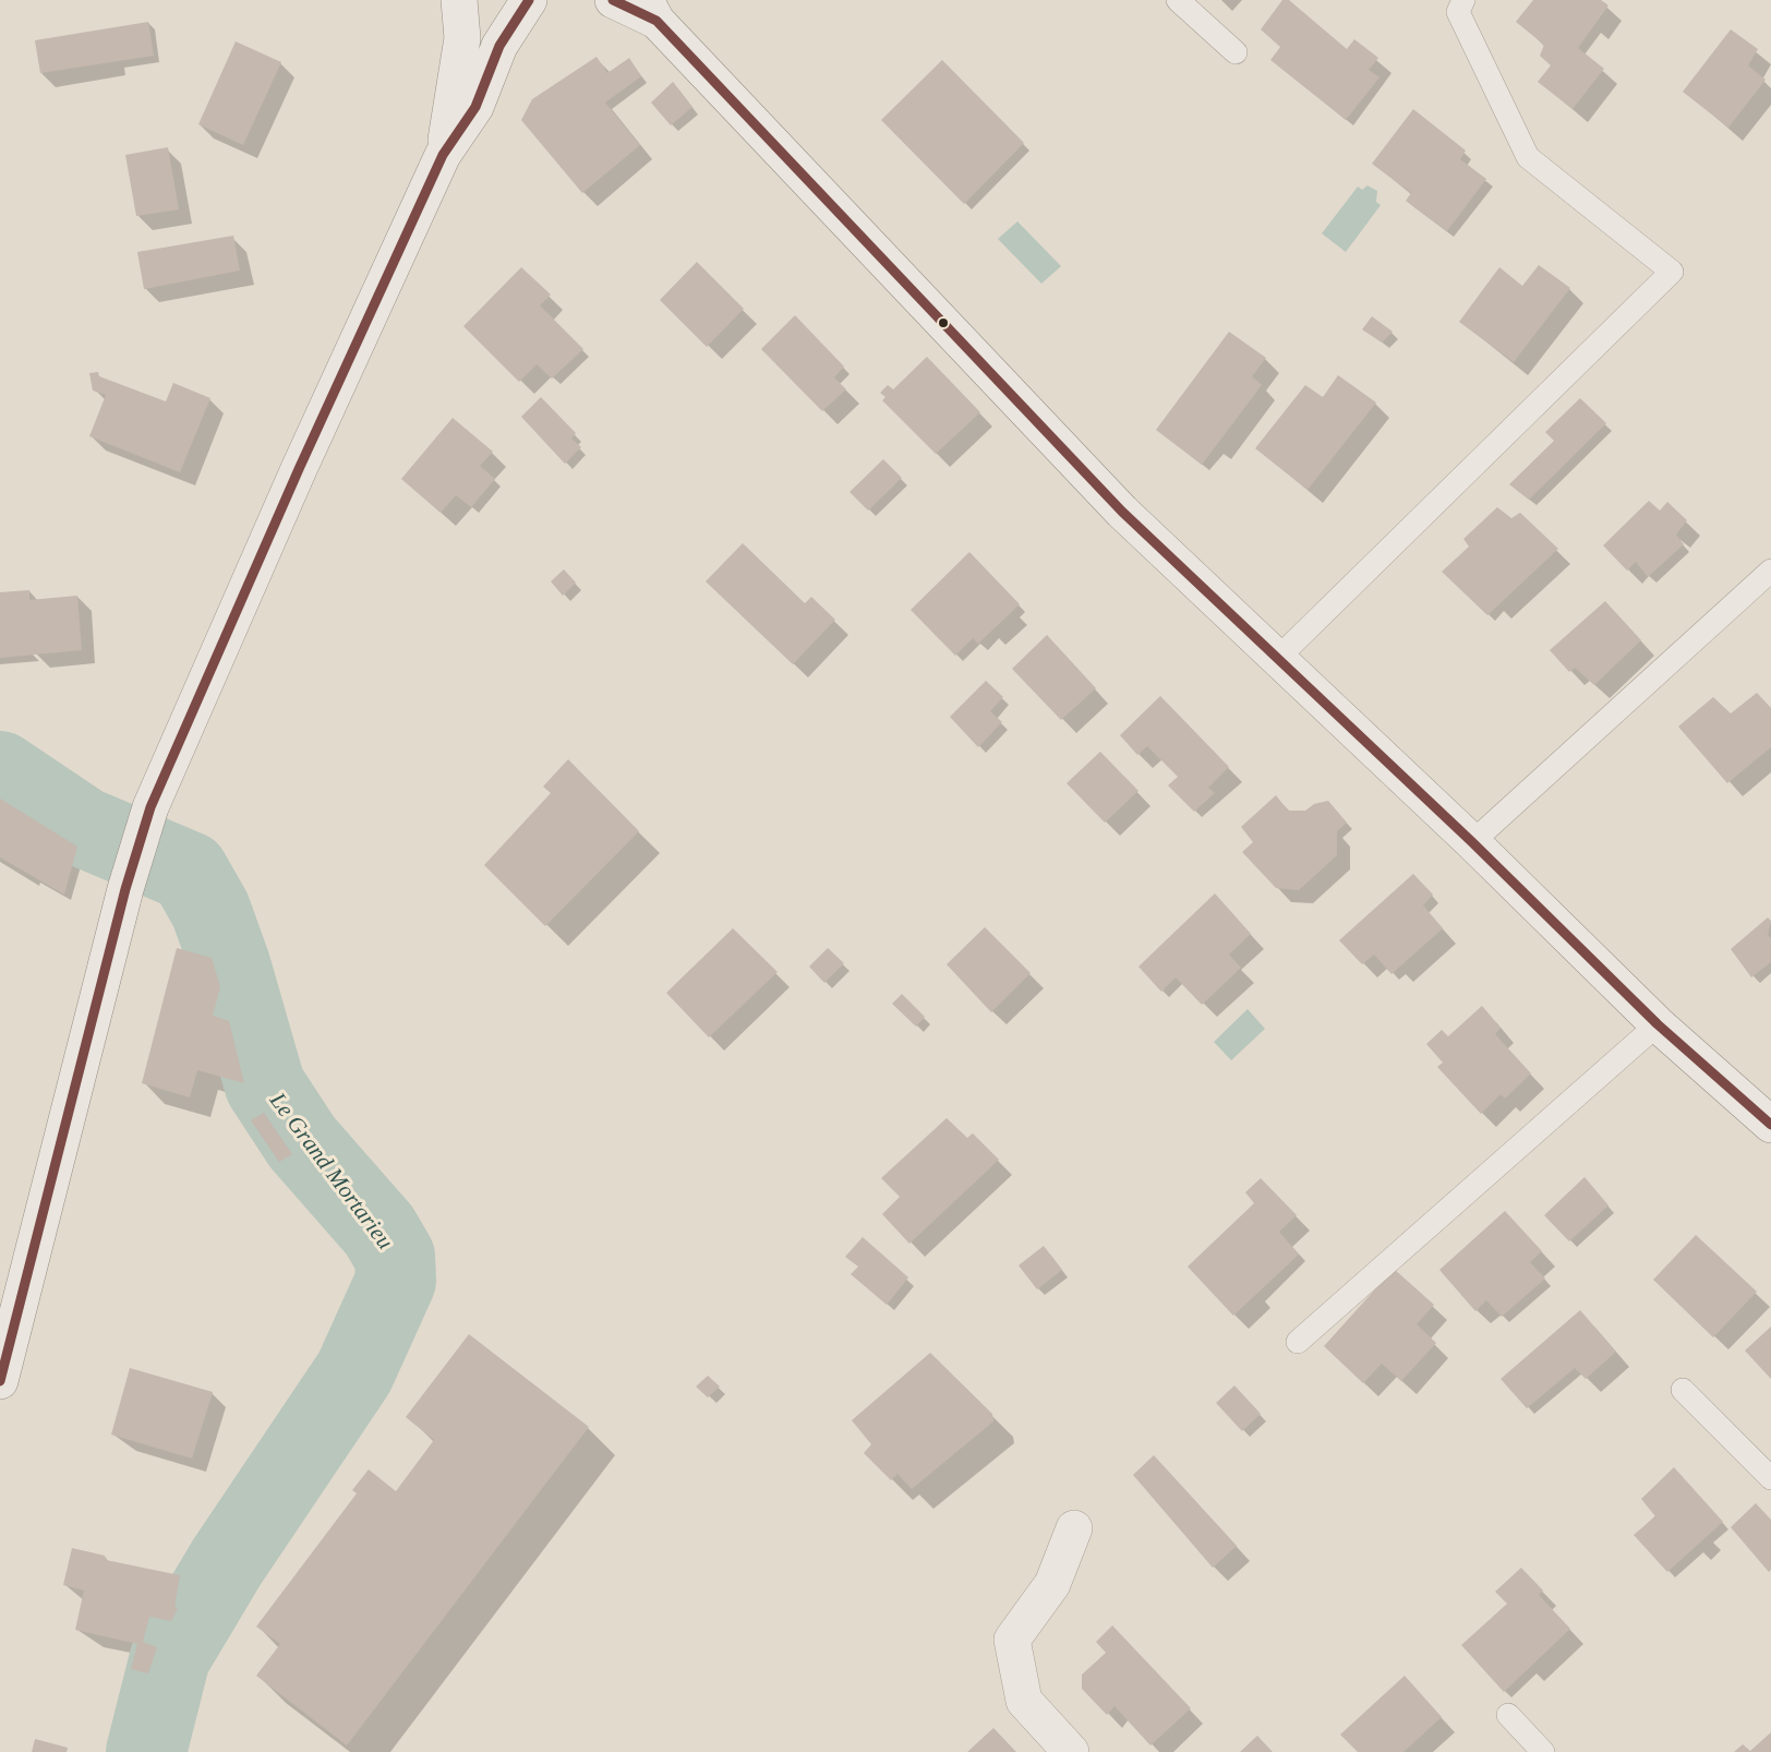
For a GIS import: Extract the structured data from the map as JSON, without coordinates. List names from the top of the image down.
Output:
{
  "water": ["Le Grand Mortarieu"]
}
